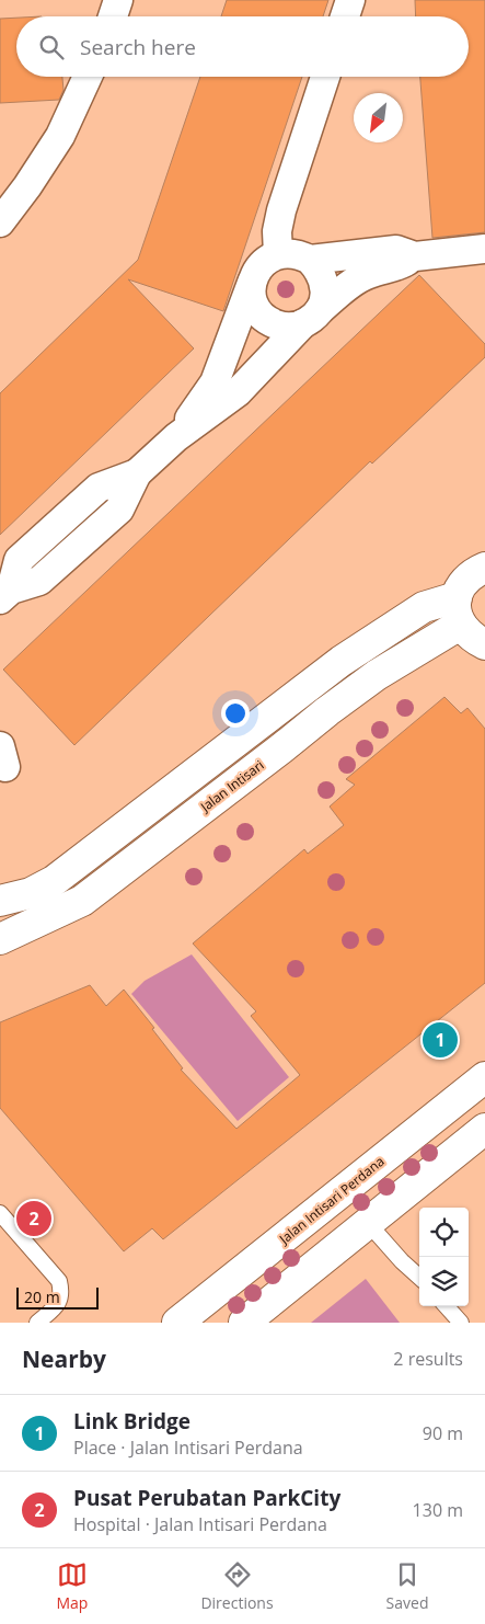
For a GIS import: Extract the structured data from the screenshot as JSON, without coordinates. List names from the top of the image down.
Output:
{
  "streets": {
    "street": ["Jalan Intisari", "Jalan Intisari Perdana"]
  },
  "scale_bar": "20 m",
  "north": "bottom left",
  "page": {
    "search": "Search here",
    "pins": ["1", "2"],
    "scale": "20 m",
    "heading": ["Nearby", "2 results"],
    "list": [
      {
        "mark": "1",
        "name": "Link Bridge",
        "note": "Place · Jalan Intisari Perdana",
        "value": "90 m"
      },
      {
        "mark": "2",
        "name": "Pusat Perubatan ParkCity",
        "note": "Hospital · Jalan Intisari Perdana",
        "value": "130 m"
      }
    ],
    "nav": ["Map", "Directions", "Saved"]
  }
}
